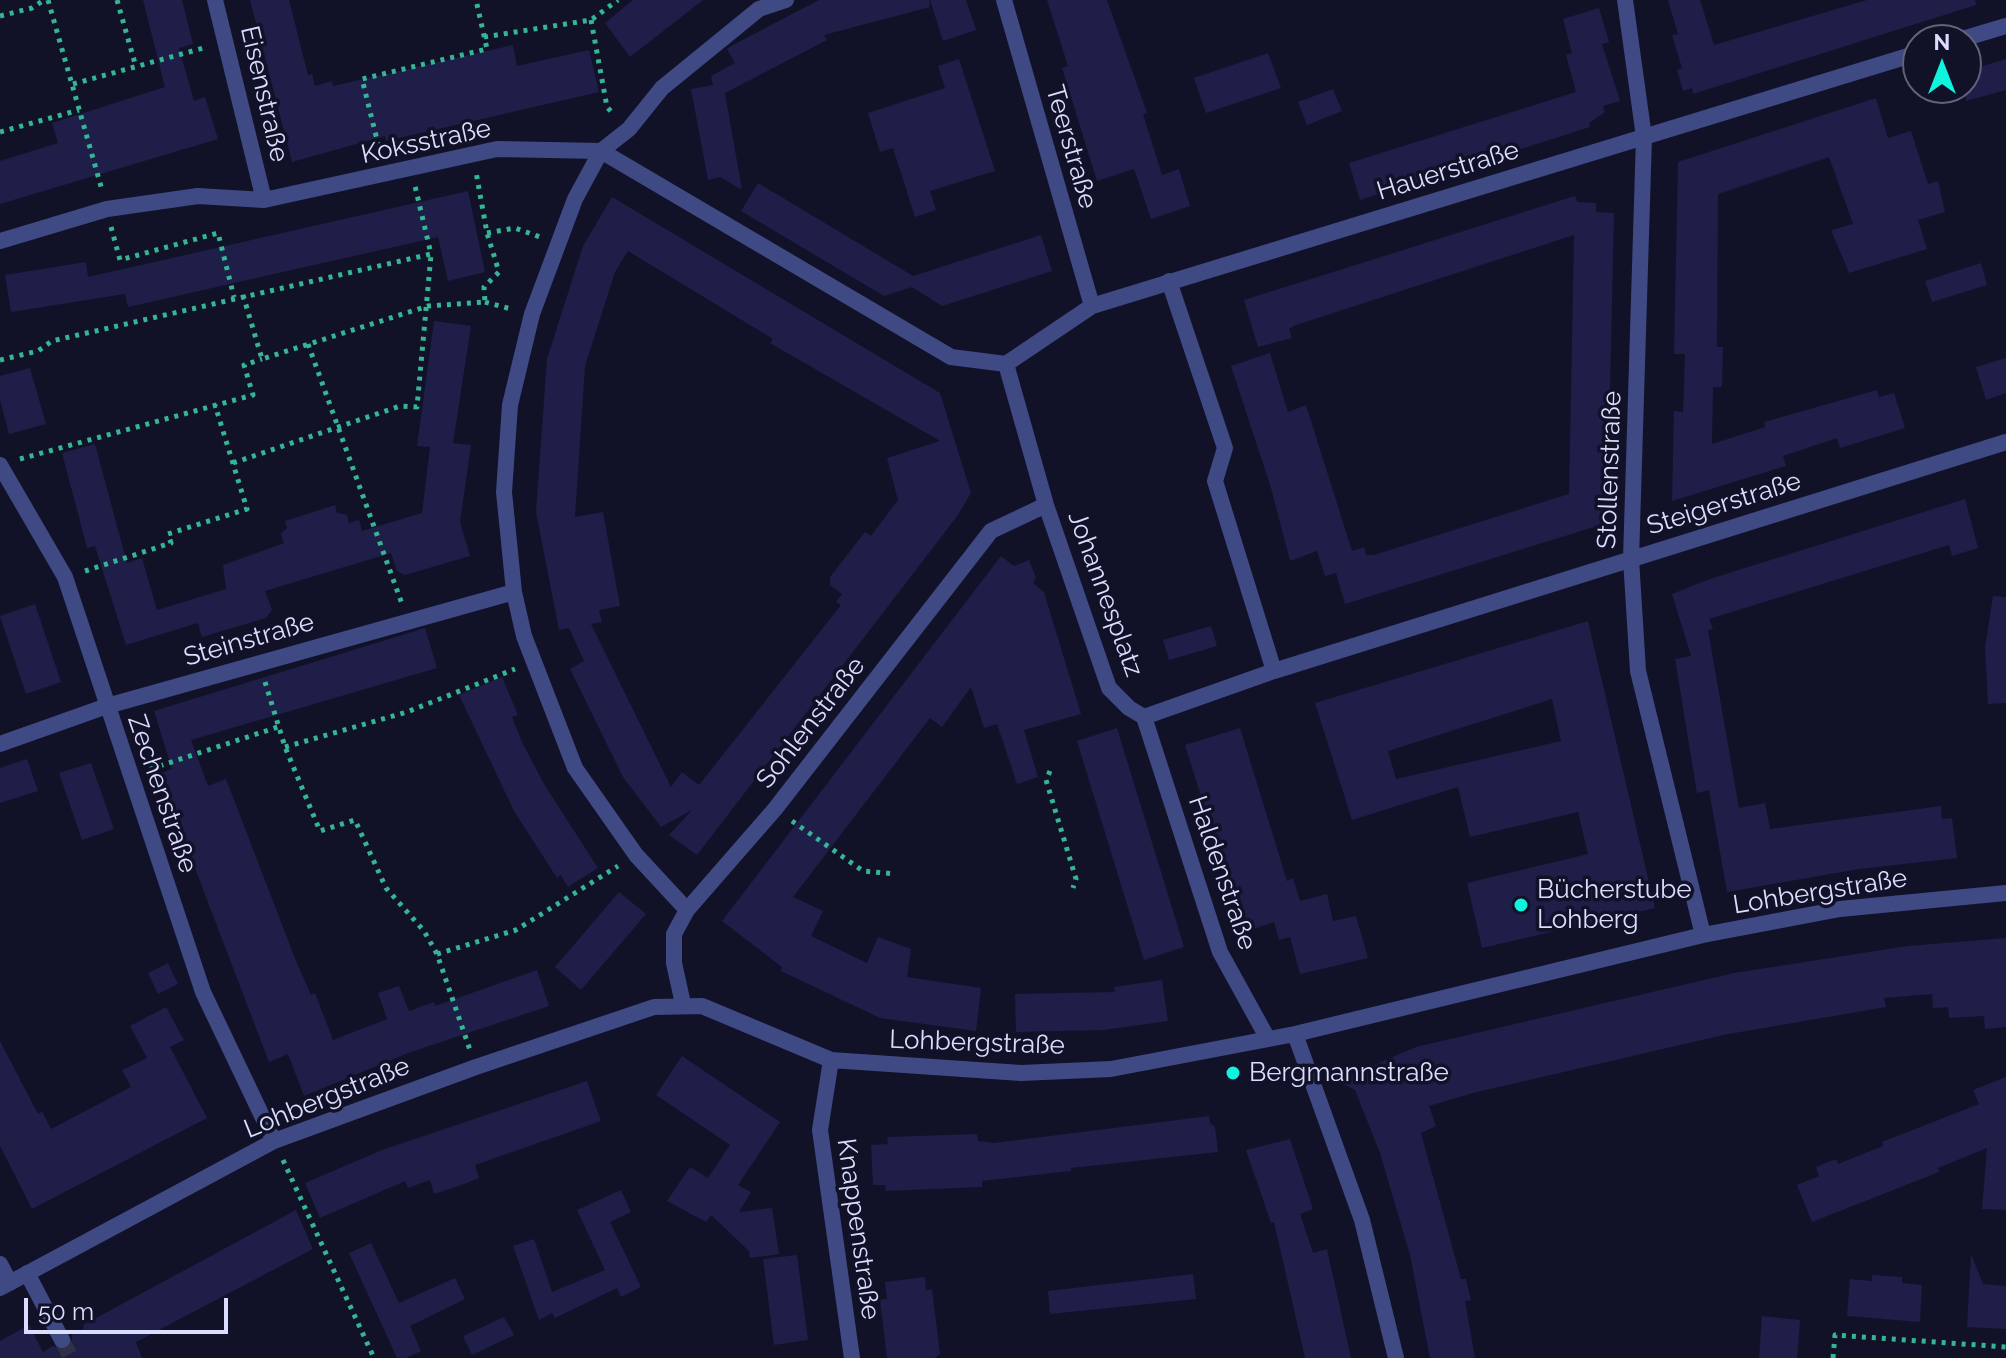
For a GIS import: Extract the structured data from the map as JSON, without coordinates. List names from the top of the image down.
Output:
{
  "streets": {
    "street": [
      "Eisenstraße",
      "Koksstraße",
      "Teerstraße",
      "Hauerstraße",
      "Stollenstraße",
      "Steigerstraße",
      "Johannesplatz",
      "Steinstraße",
      "Sohlenstraße",
      "Zechenstraße",
      "Haldenstraße",
      "Lohbergstraße",
      "Knappenstraße"
    ]
  },
  "crossings": [
    ["Eisenstraße", "Koksstraße"],
    ["Koksstraße", "Hauerstraße"],
    ["Koksstraße", "Johannesplatz"],
    ["Teerstraße", "Hauerstraße"],
    ["Hauerstraße", "Stollenstraße"],
    ["Hauerstraße", "Johannesplatz"],
    ["Stollenstraße", "Steigerstraße"],
    ["Stollenstraße", "Lohbergstraße"],
    ["Johannesplatz", "Sohlenstraße"],
    ["Johannesplatz", "Haldenstraße"],
    ["Steinstraße", "Zechenstraße"],
    ["Sohlenstraße", "Lohbergstraße"],
    ["Zechenstraße", "Lohbergstraße"],
    ["Haldenstraße", "Lohbergstraße"],
    ["Lohbergstraße", "Knappenstraße"]
  ],
  "places": ["Bücherstube Lohberg", "Bergmannstraße"],
  "scale_bar": "50 m",
  "north": "top"
}
